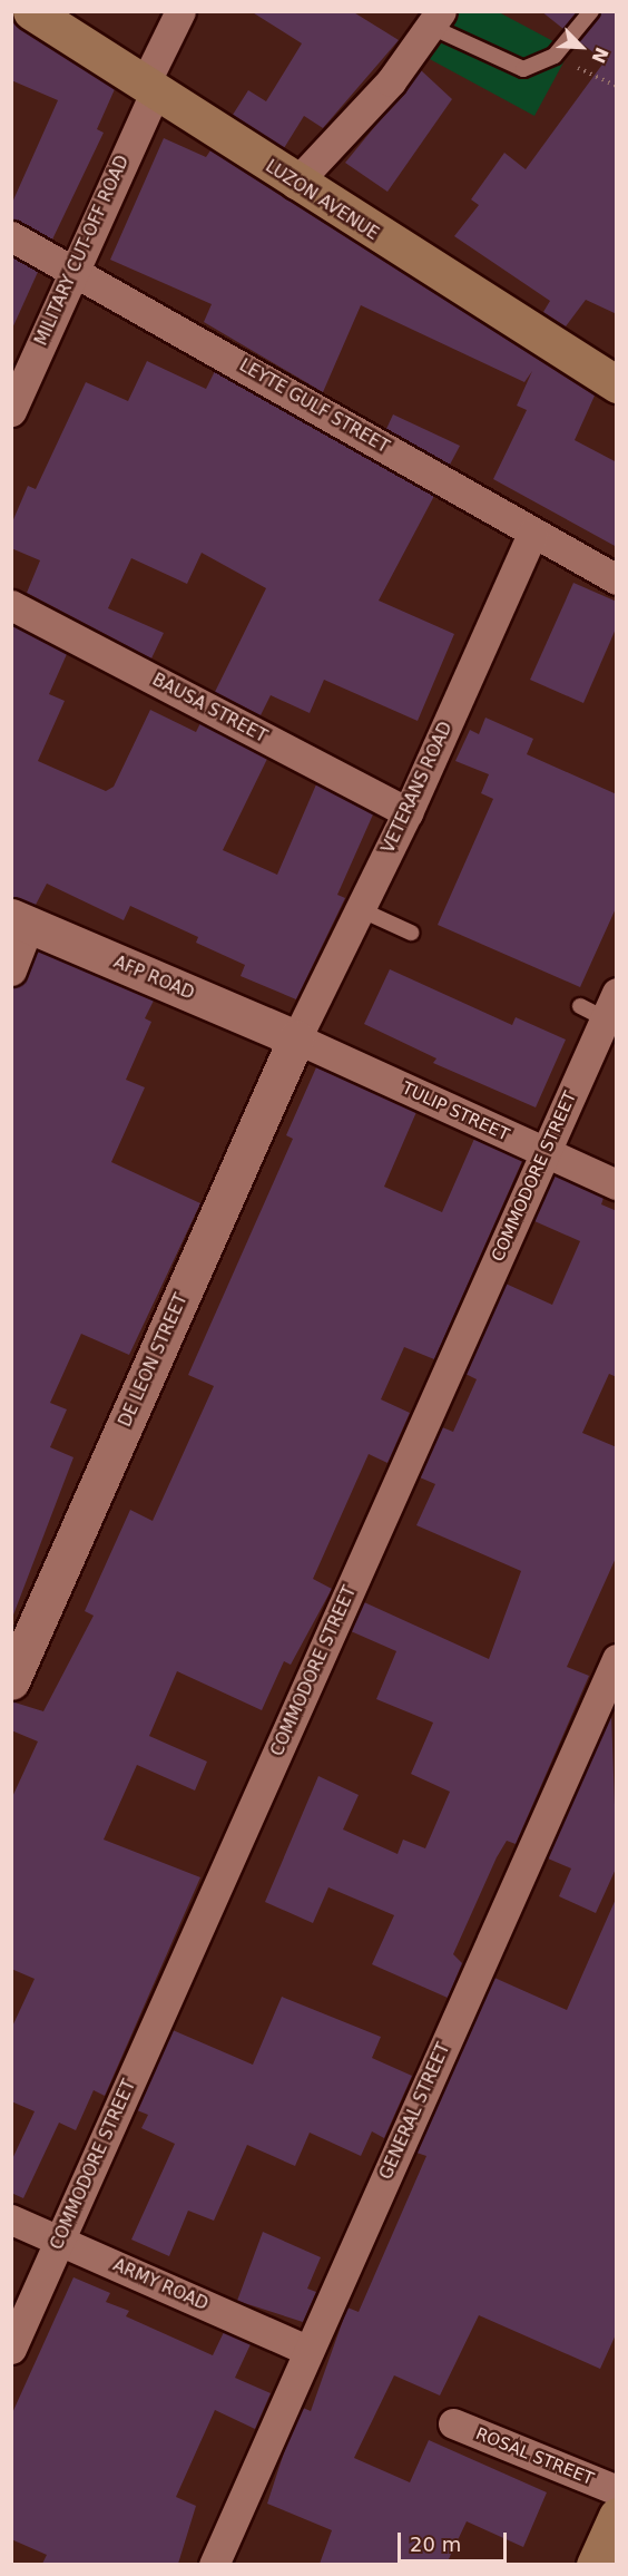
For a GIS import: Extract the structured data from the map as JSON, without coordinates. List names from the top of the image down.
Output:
{
  "streets": {
    "main road": ["LUZON AVENUE"],
    "street": [
      "MILITARY CUT-OFF ROAD",
      "LEYTE GULF STREET",
      "BAUSA STREET",
      "VETERANS ROAD",
      "AFP ROAD",
      "TULIP STREET",
      "COMMODORE STREET",
      "DE LEON STREET",
      "GENERAL STREET",
      "ARMY ROAD",
      "ROSAL STREET"
    ]
  },
  "crossings": [
    ["LUZON AVENUE", "MILITARY CUT-OFF ROAD"],
    ["MILITARY CUT-OFF ROAD", "LEYTE GULF STREET"],
    ["LEYTE GULF STREET", "VETERANS ROAD"],
    ["BAUSA STREET", "VETERANS ROAD"],
    ["VETERANS ROAD", "AFP ROAD"],
    ["VETERANS ROAD", "TULIP STREET"],
    ["VETERANS ROAD", "DE LEON STREET"],
    ["AFP ROAD", "TULIP STREET"],
    ["AFP ROAD", "DE LEON STREET"],
    ["TULIP STREET", "COMMODORE STREET"],
    ["TULIP STREET", "DE LEON STREET"],
    ["COMMODORE STREET", "ARMY ROAD"],
    ["GENERAL STREET", "ARMY ROAD"]
  ],
  "scale_bar": "20 m",
  "north": "bottom right"
}
